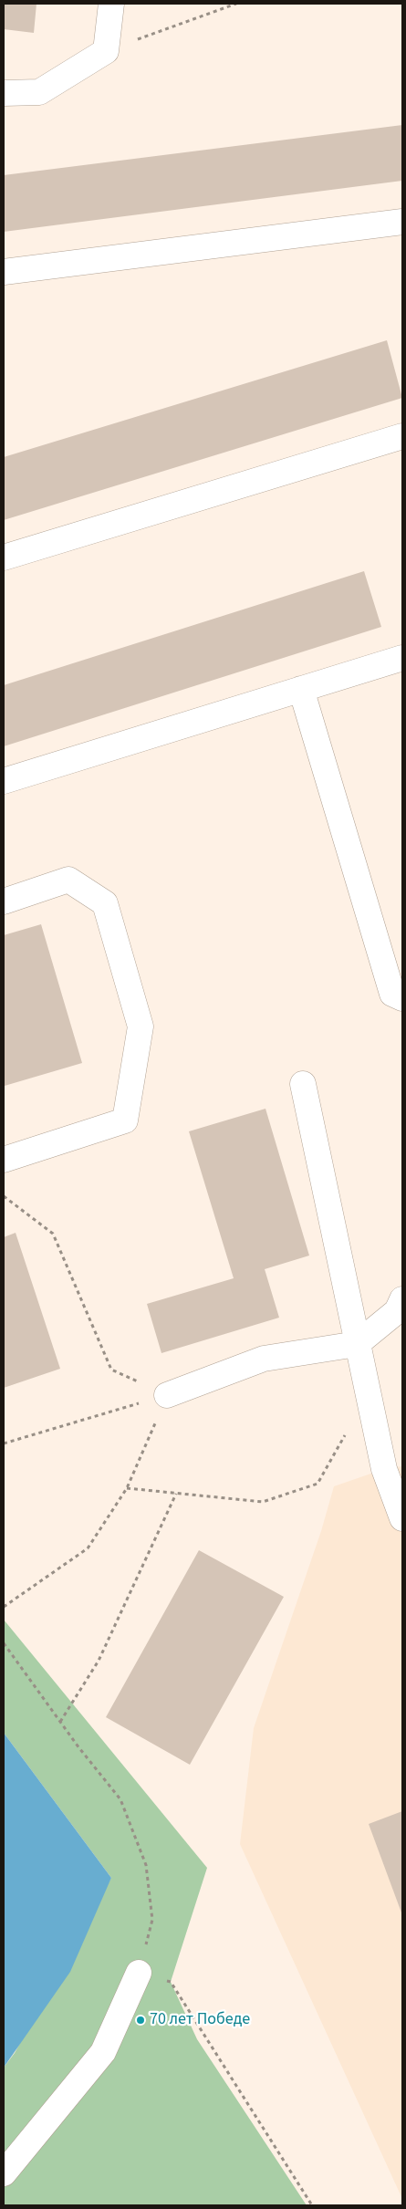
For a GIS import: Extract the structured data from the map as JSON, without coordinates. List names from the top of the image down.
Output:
{
  "places": ["70 лет Победе"]
}
